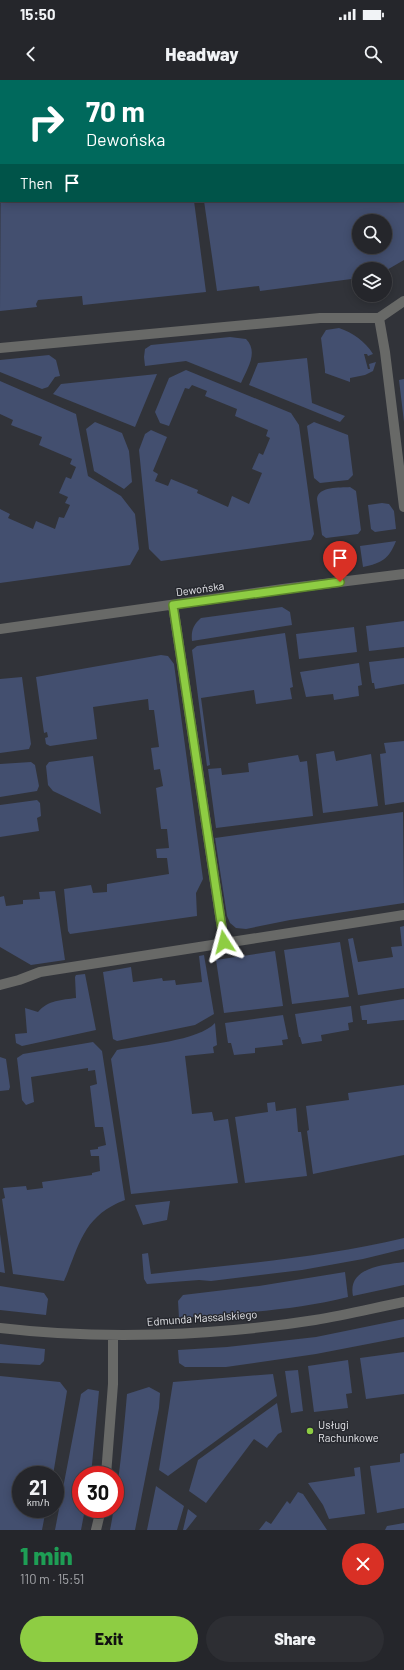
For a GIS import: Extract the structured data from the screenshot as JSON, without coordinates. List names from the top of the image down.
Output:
{
  "streets": {
    "street": ["Dewońska", "Edmunda Massalskiego"]
  },
  "places": ["Usługi Rachunkowe"],
  "page": {
    "status": "15:50",
    "header": "Headway",
    "turn": ["70 m", "Dewońska"],
    "then": "Then",
    "speed": "21 km/h",
    "limit": "30",
    "heading": ["1 min", "110 m · 15:51"],
    "buttons": ["Exit", "Share"]
  }
}
